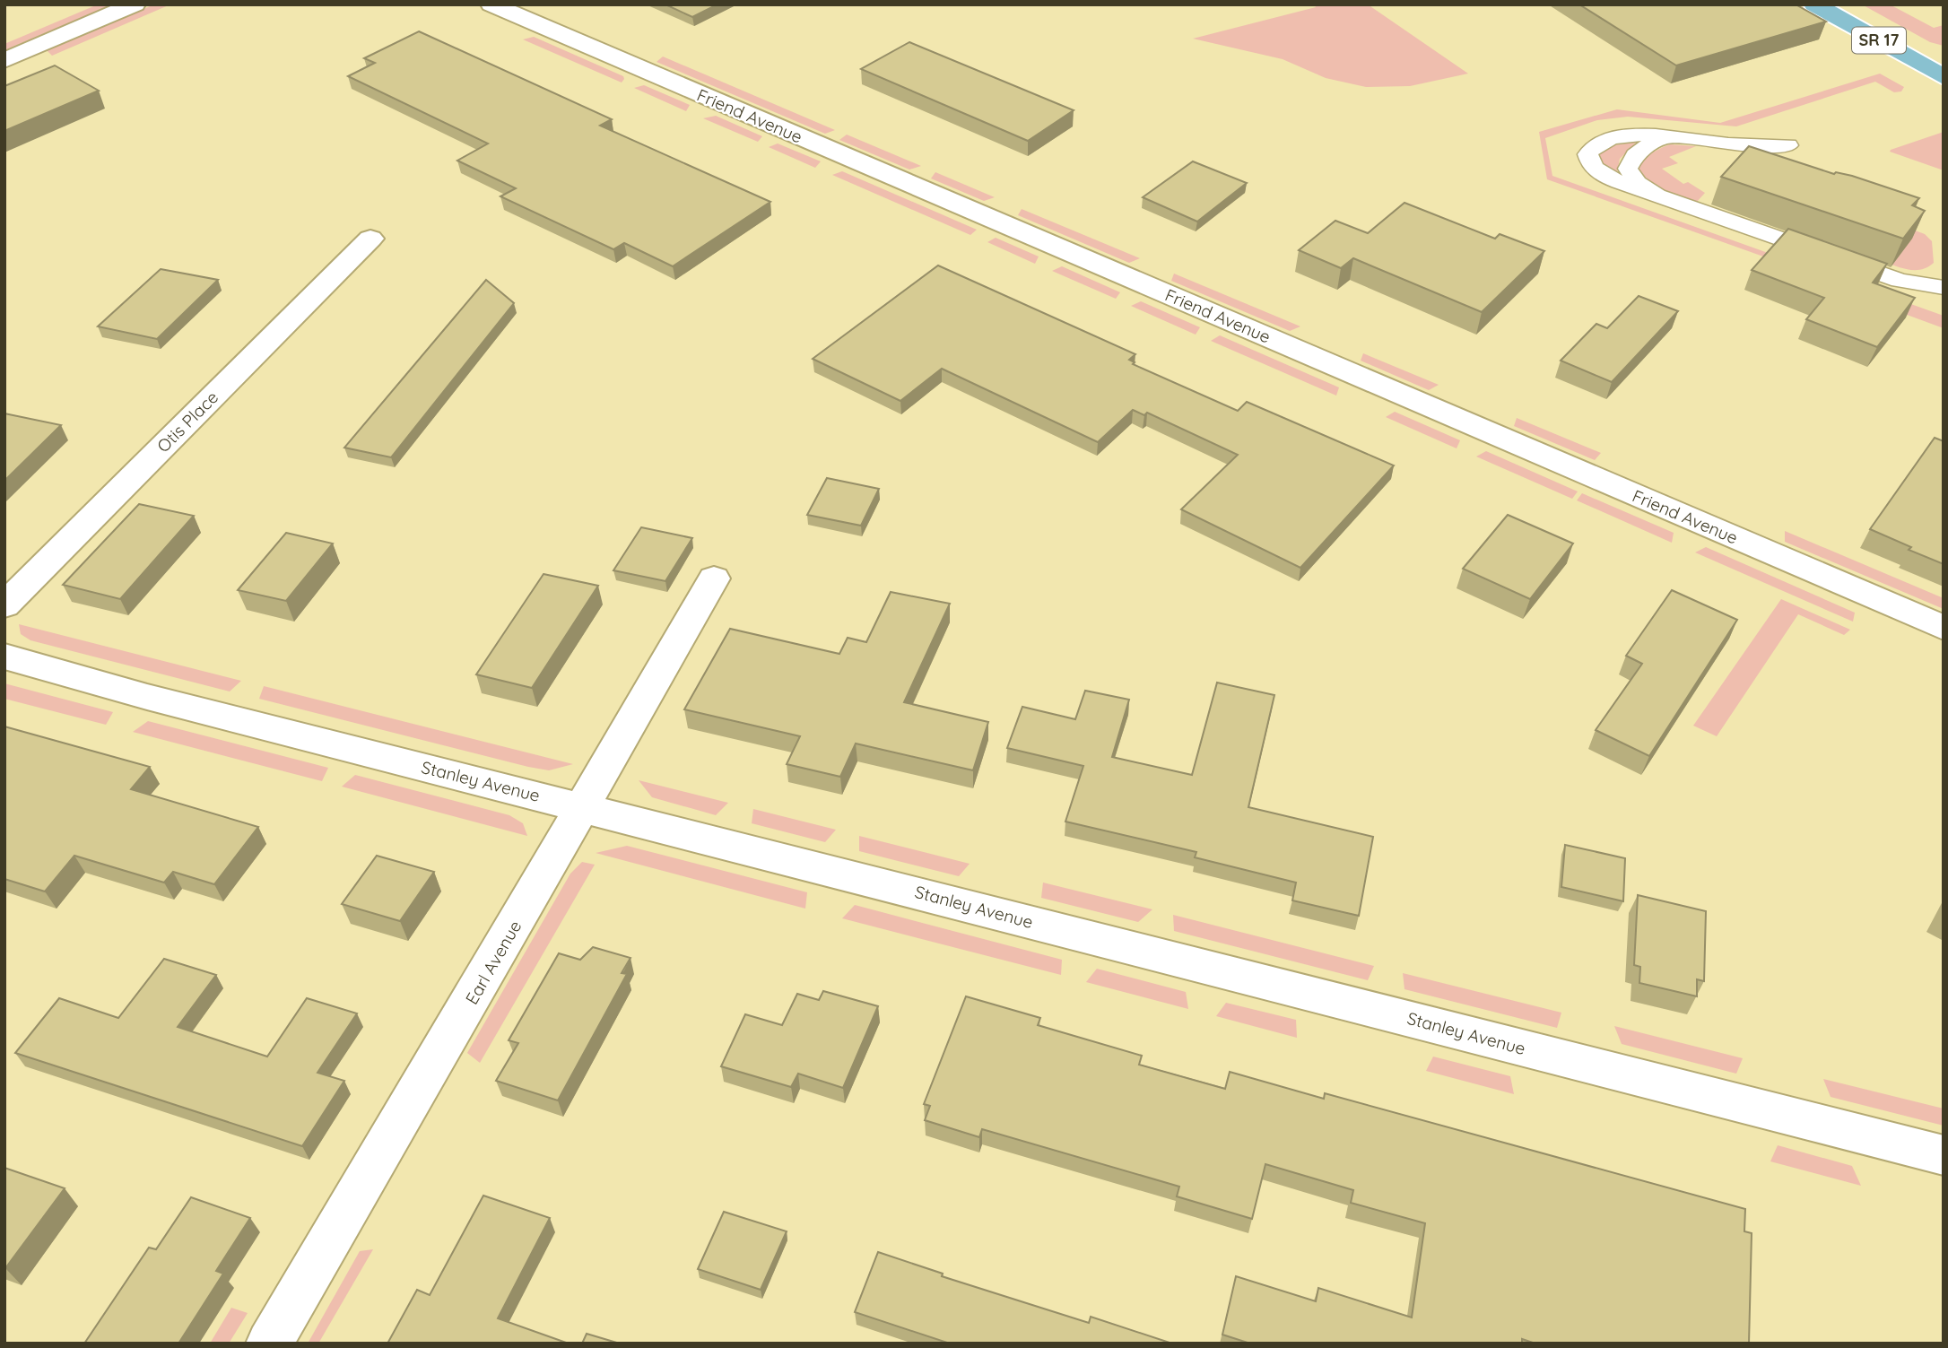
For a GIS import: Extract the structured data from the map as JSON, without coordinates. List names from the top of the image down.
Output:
{
  "streets": {
    "main road": ["SR 17"],
    "street": [
      "Friend Avenue",
      "Otis Place",
      "Stanley Avenue",
      "Earl Avenue"
    ]
  },
  "crossings": [
    ["Stanley Avenue", "Earl Avenue"]
  ]
}
